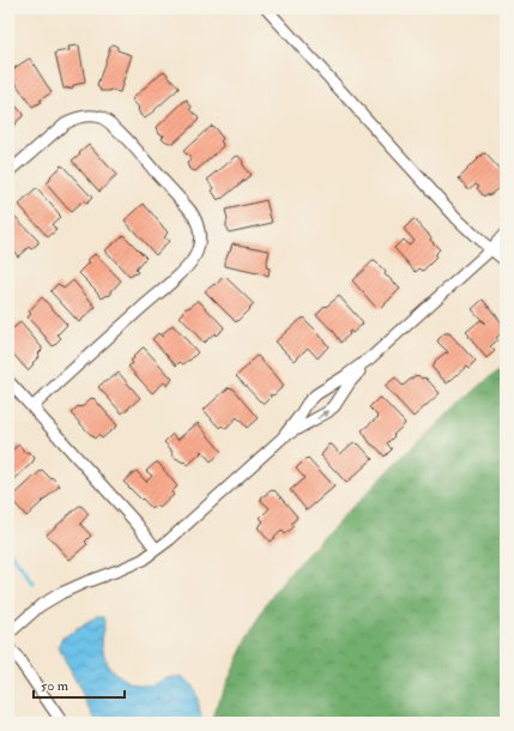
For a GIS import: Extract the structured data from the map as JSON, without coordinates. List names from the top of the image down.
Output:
{
  "scale_bar": "50 m"
}
